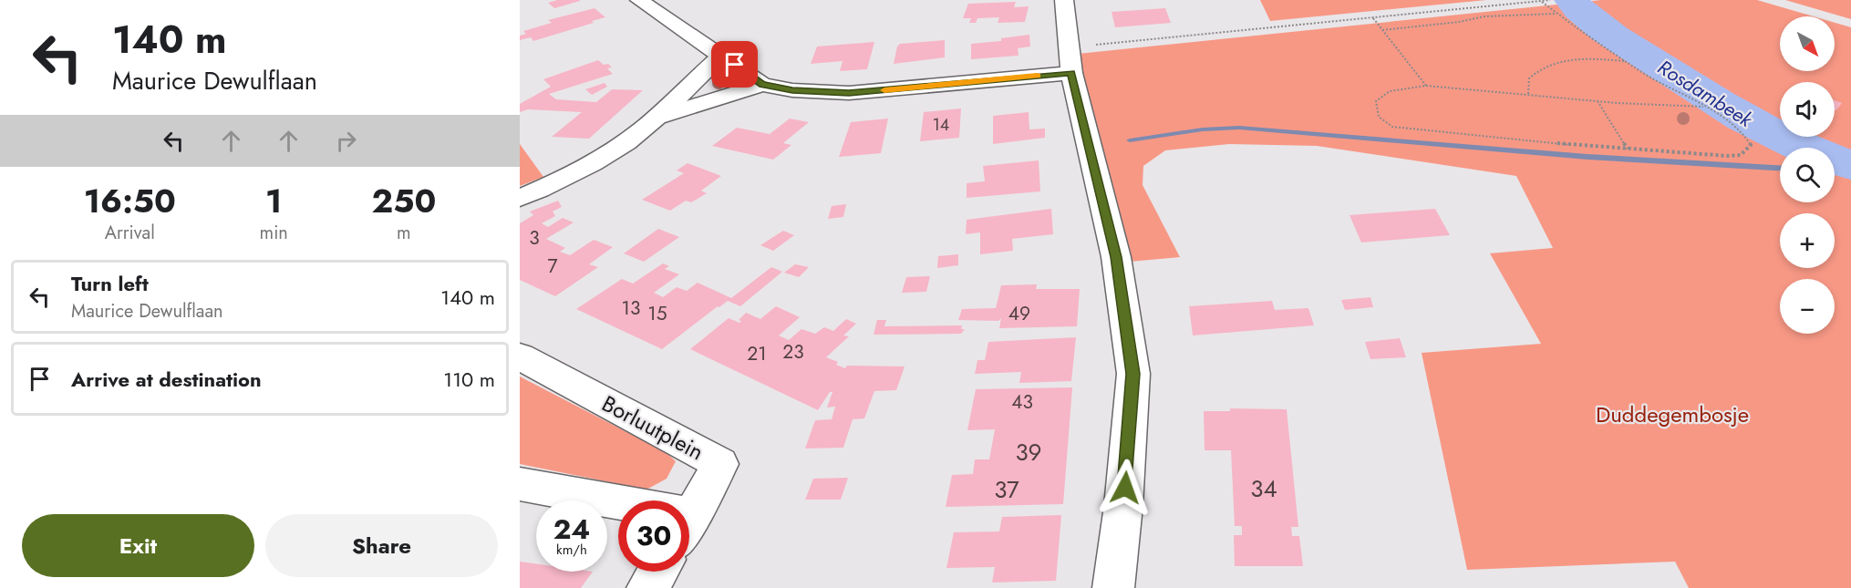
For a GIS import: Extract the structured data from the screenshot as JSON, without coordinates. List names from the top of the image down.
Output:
{
  "streets": {
    "street": ["Borluutplein"]
  },
  "water": ["Rosdambeek"],
  "parks": ["Duddegembosje"],
  "house_numbers": [
    "14",
    "3",
    "7",
    "13",
    "15",
    "49",
    "23",
    "21",
    "43",
    "39",
    "34",
    "37"
  ],
  "north": "bottom right",
  "page": {
    "turn": ["140 m", "Maurice Dewulflaan"],
    "map_buttons": ["+", "−"],
    "eta": [
      "16:50",
      "Arrival",
      "1",
      "min",
      "250",
      "m"
    ],
    "list": [
      {
        "name": "Turn left",
        "note": "Maurice Dewulflaan",
        "value": "140 m"
      },
      {
        "name": "Arrive at destination",
        "value": "110 m"
      }
    ],
    "speed": "24 km/h",
    "limit": "30",
    "buttons": ["Exit", "Share"]
  }
}
